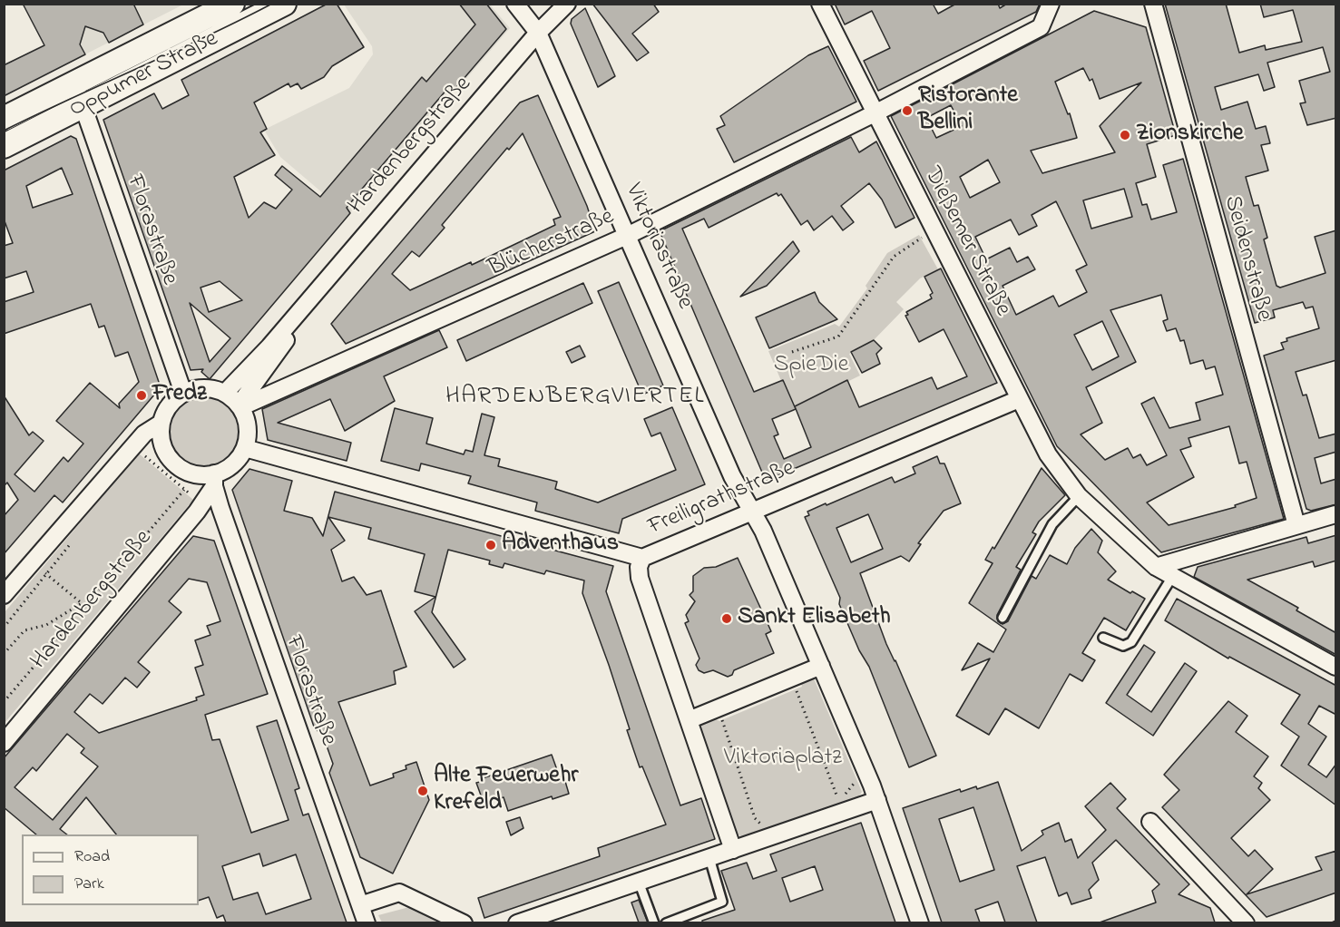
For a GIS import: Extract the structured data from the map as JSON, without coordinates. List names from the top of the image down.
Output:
{
  "streets": {
    "main road": ["Oppumer Straße"],
    "street": [
      "Hardenbergstraße",
      "Florastraße",
      "Dießemer Straße",
      "Blücherstraße",
      "Viktoriastraße",
      "Seidenstraße",
      "Freiligrathstraße"
    ]
  },
  "crossings": [
    ["Oppumer Straße", "Florastraße"],
    ["Hardenbergstraße", "Florastraße"],
    ["Hardenbergstraße", "Blücherstraße"],
    ["Hardenbergstraße", "Viktoriastraße"],
    ["Hardenbergstraße", "Freiligrathstraße"],
    ["Florastraße", "Blücherstraße"],
    ["Florastraße", "Freiligrathstraße"],
    ["Dießemer Straße", "Blücherstraße"],
    ["Dießemer Straße", "Freiligrathstraße"],
    ["Blücherstraße", "Viktoriastraße"],
    ["Blücherstraße", "Freiligrathstraße"],
    ["Viktoriastraße", "Freiligrathstraße"]
  ],
  "districts": ["HARDENBERGVIERTEL"],
  "parks": ["SpieDie", "Viktoriaplatz"],
  "places": [
    "Ristorante Bellini",
    "Zionskirche",
    "Fredz",
    "Adventhaus",
    "Sankt Elisabeth",
    "Alte Feuerwehr Krefeld"
  ],
  "legend": ["Road", "Park"]
}
